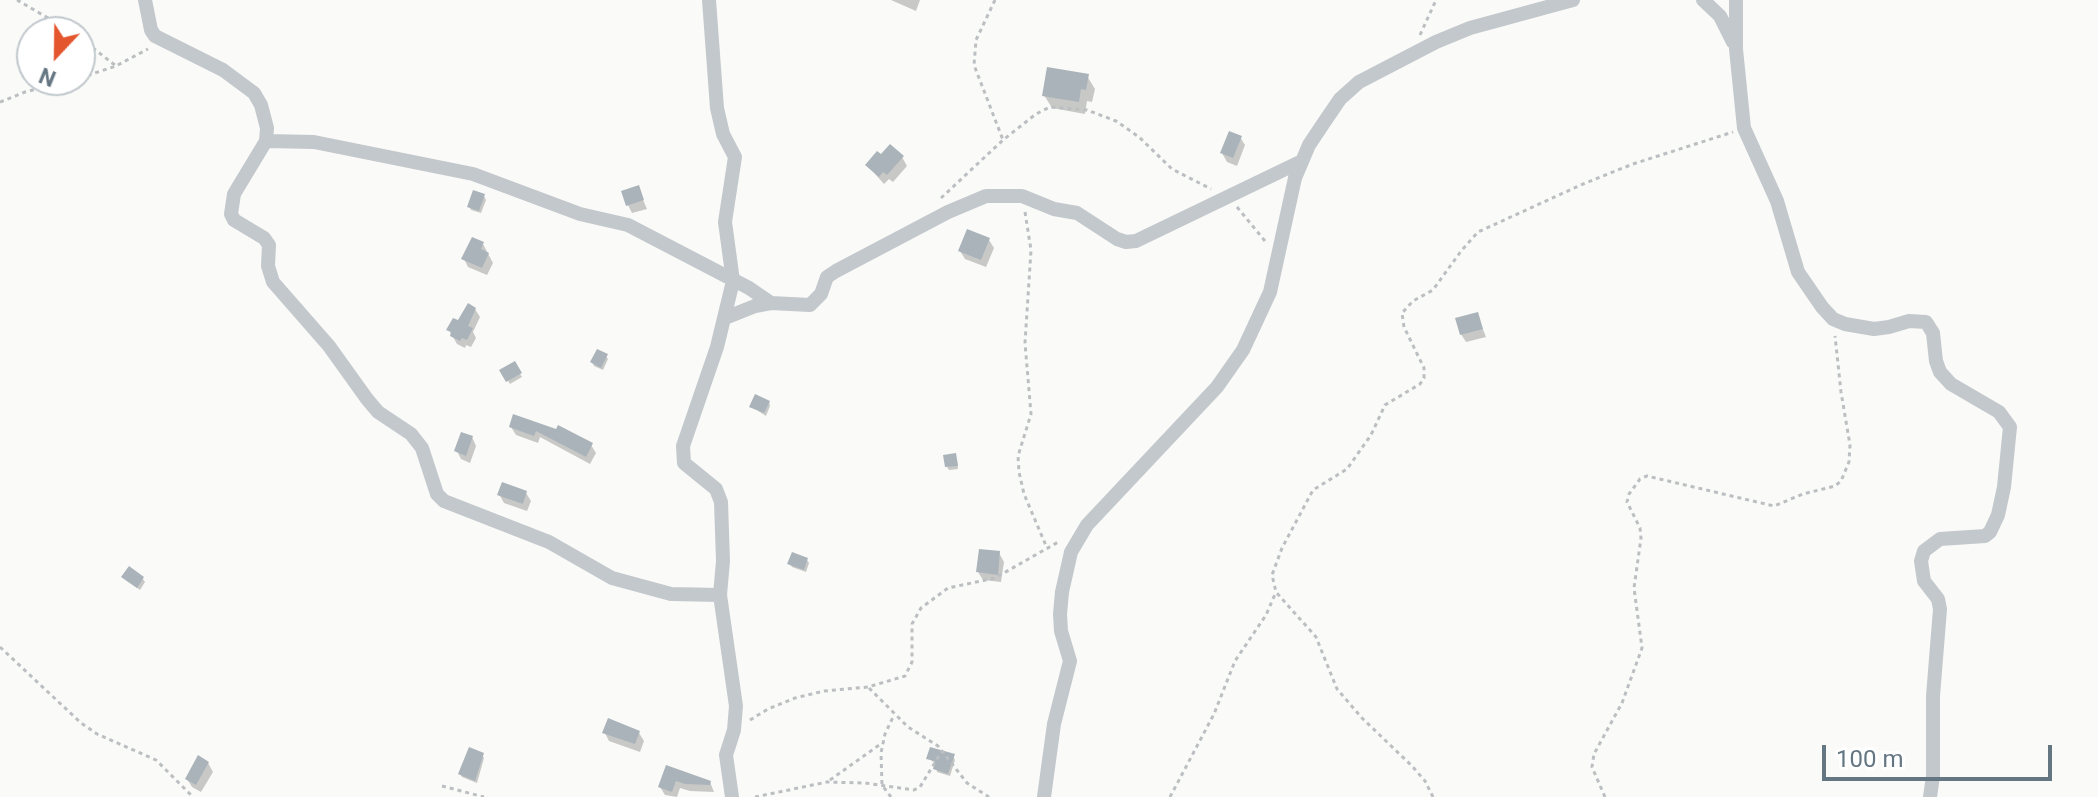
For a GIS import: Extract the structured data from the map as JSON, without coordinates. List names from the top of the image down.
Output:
{
  "scale_bar": "100 m",
  "north": "bottom"
}
